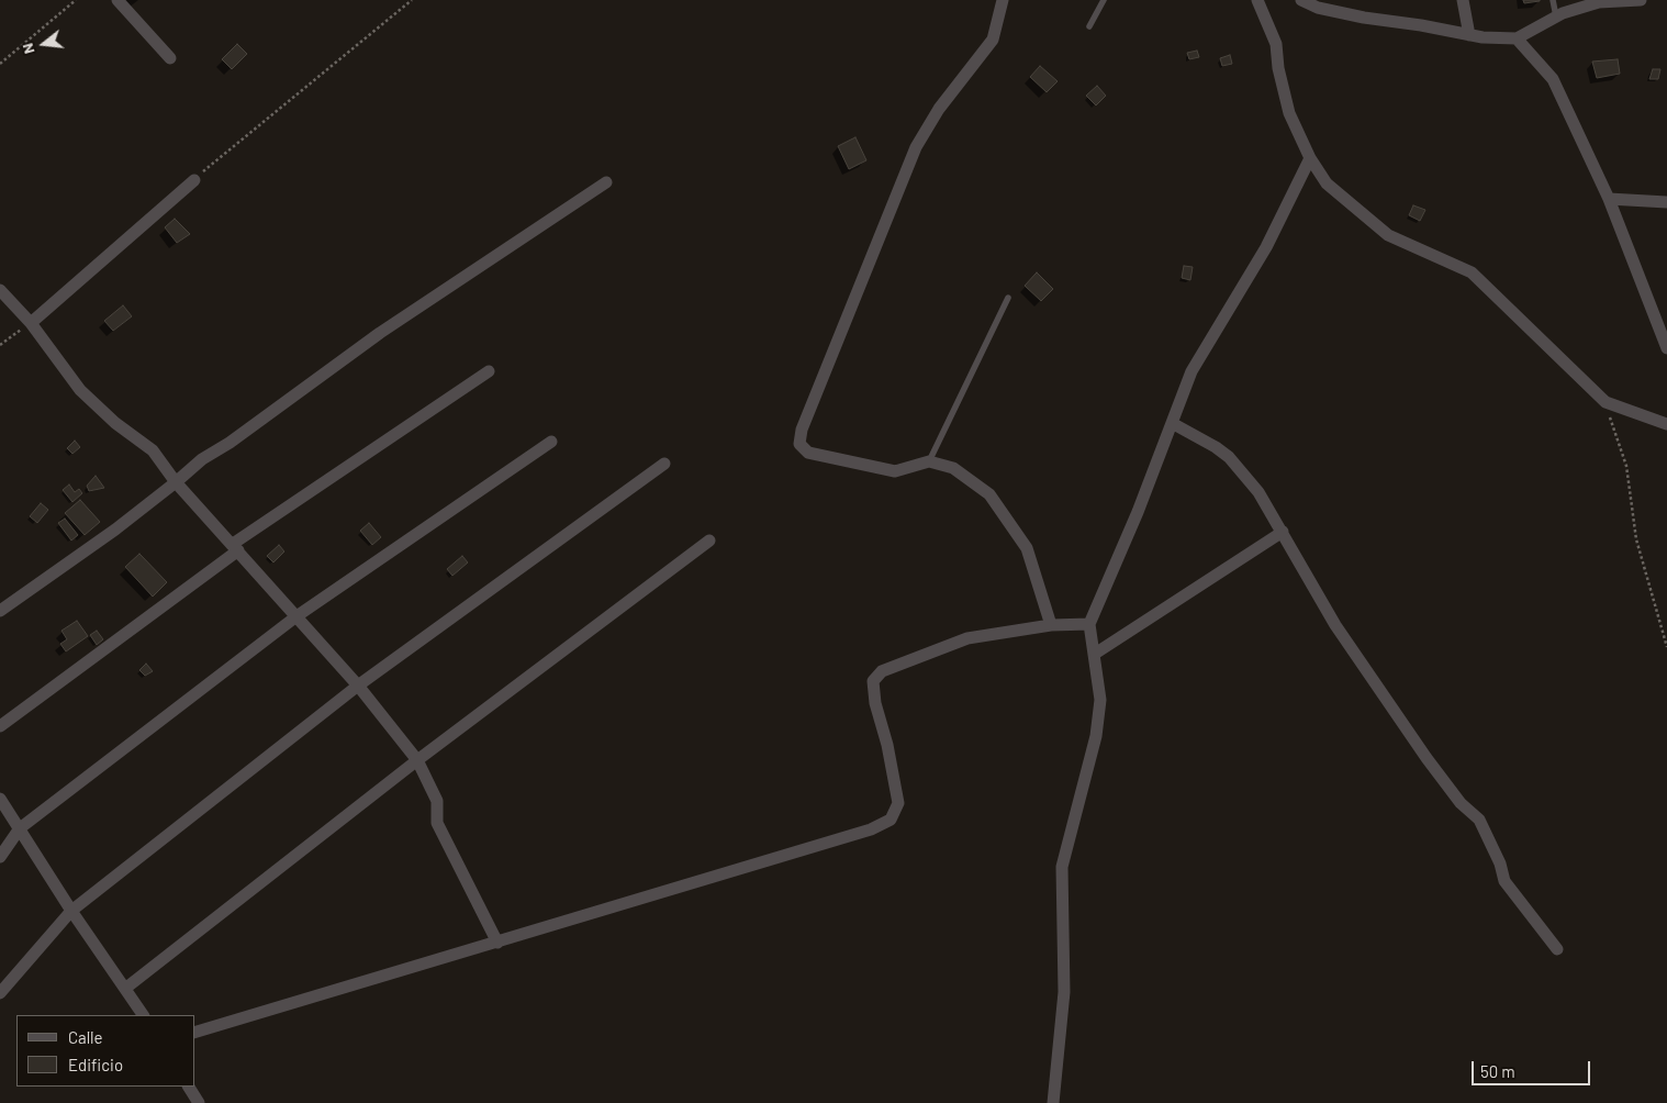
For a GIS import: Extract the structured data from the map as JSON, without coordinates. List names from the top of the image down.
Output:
{
  "legend": ["Calle", "Edificio"],
  "scale_bar": "50 m",
  "north": "left"
}
